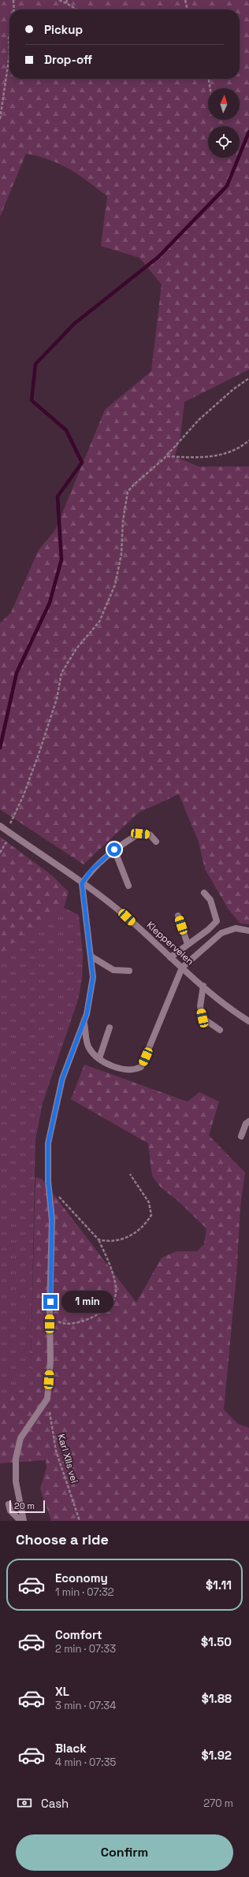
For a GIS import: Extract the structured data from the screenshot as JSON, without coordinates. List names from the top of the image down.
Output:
{
  "streets": {
    "street": ["Klepperveien"],
    "path": ["Karl XIIs vei"]
  },
  "scale_bar": "20 m",
  "north": "top",
  "page": {
    "banner": ["Pickup", "Drop-off"],
    "bubble": "1 min",
    "scale": "20 m",
    "heading": "Choose a ride",
    "list": [
      {
        "name": "Economy",
        "note": "1 min · 07:32",
        "value": "$1.11"
      },
      {
        "name": "Comfort",
        "note": "2 min · 07:33",
        "value": "$1.50"
      },
      {
        "name": "XL",
        "note": "3 min · 07:34",
        "value": "$1.88"
      },
      {
        "name": "Black",
        "note": "4 min · 07:35",
        "value": "$1.92"
      }
    ],
    "pay": ["Cash", "270 m"],
    "buttons": "Confirm"
  }
}
